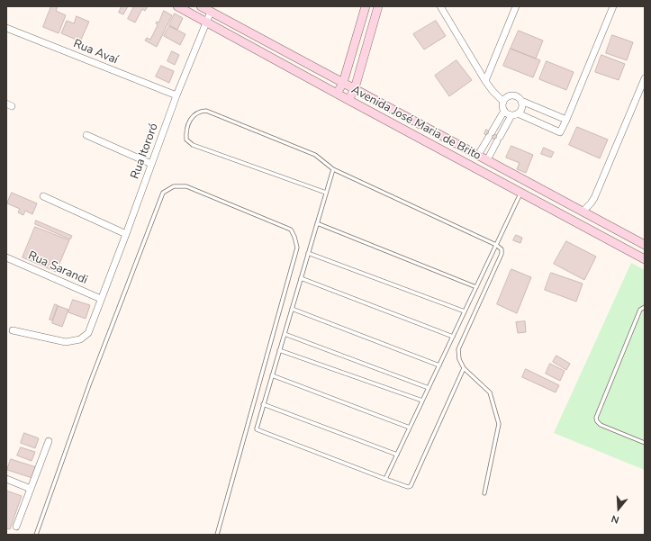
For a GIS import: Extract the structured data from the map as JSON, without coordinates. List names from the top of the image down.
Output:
{
  "streets": {
    "main road": ["Avenida José Maria de Brito"],
    "street": ["Rua Avaí", "Rua Itororó", "Rua Sarandi"]
  },
  "crossings": [
    ["Rua Avaí", "Rua Itororó"],
    ["Avenida José Maria de Brito", "Rua Itororó"],
    ["Rua Itororó", "Rua Sarandi"]
  ],
  "north": "bottom"
}
